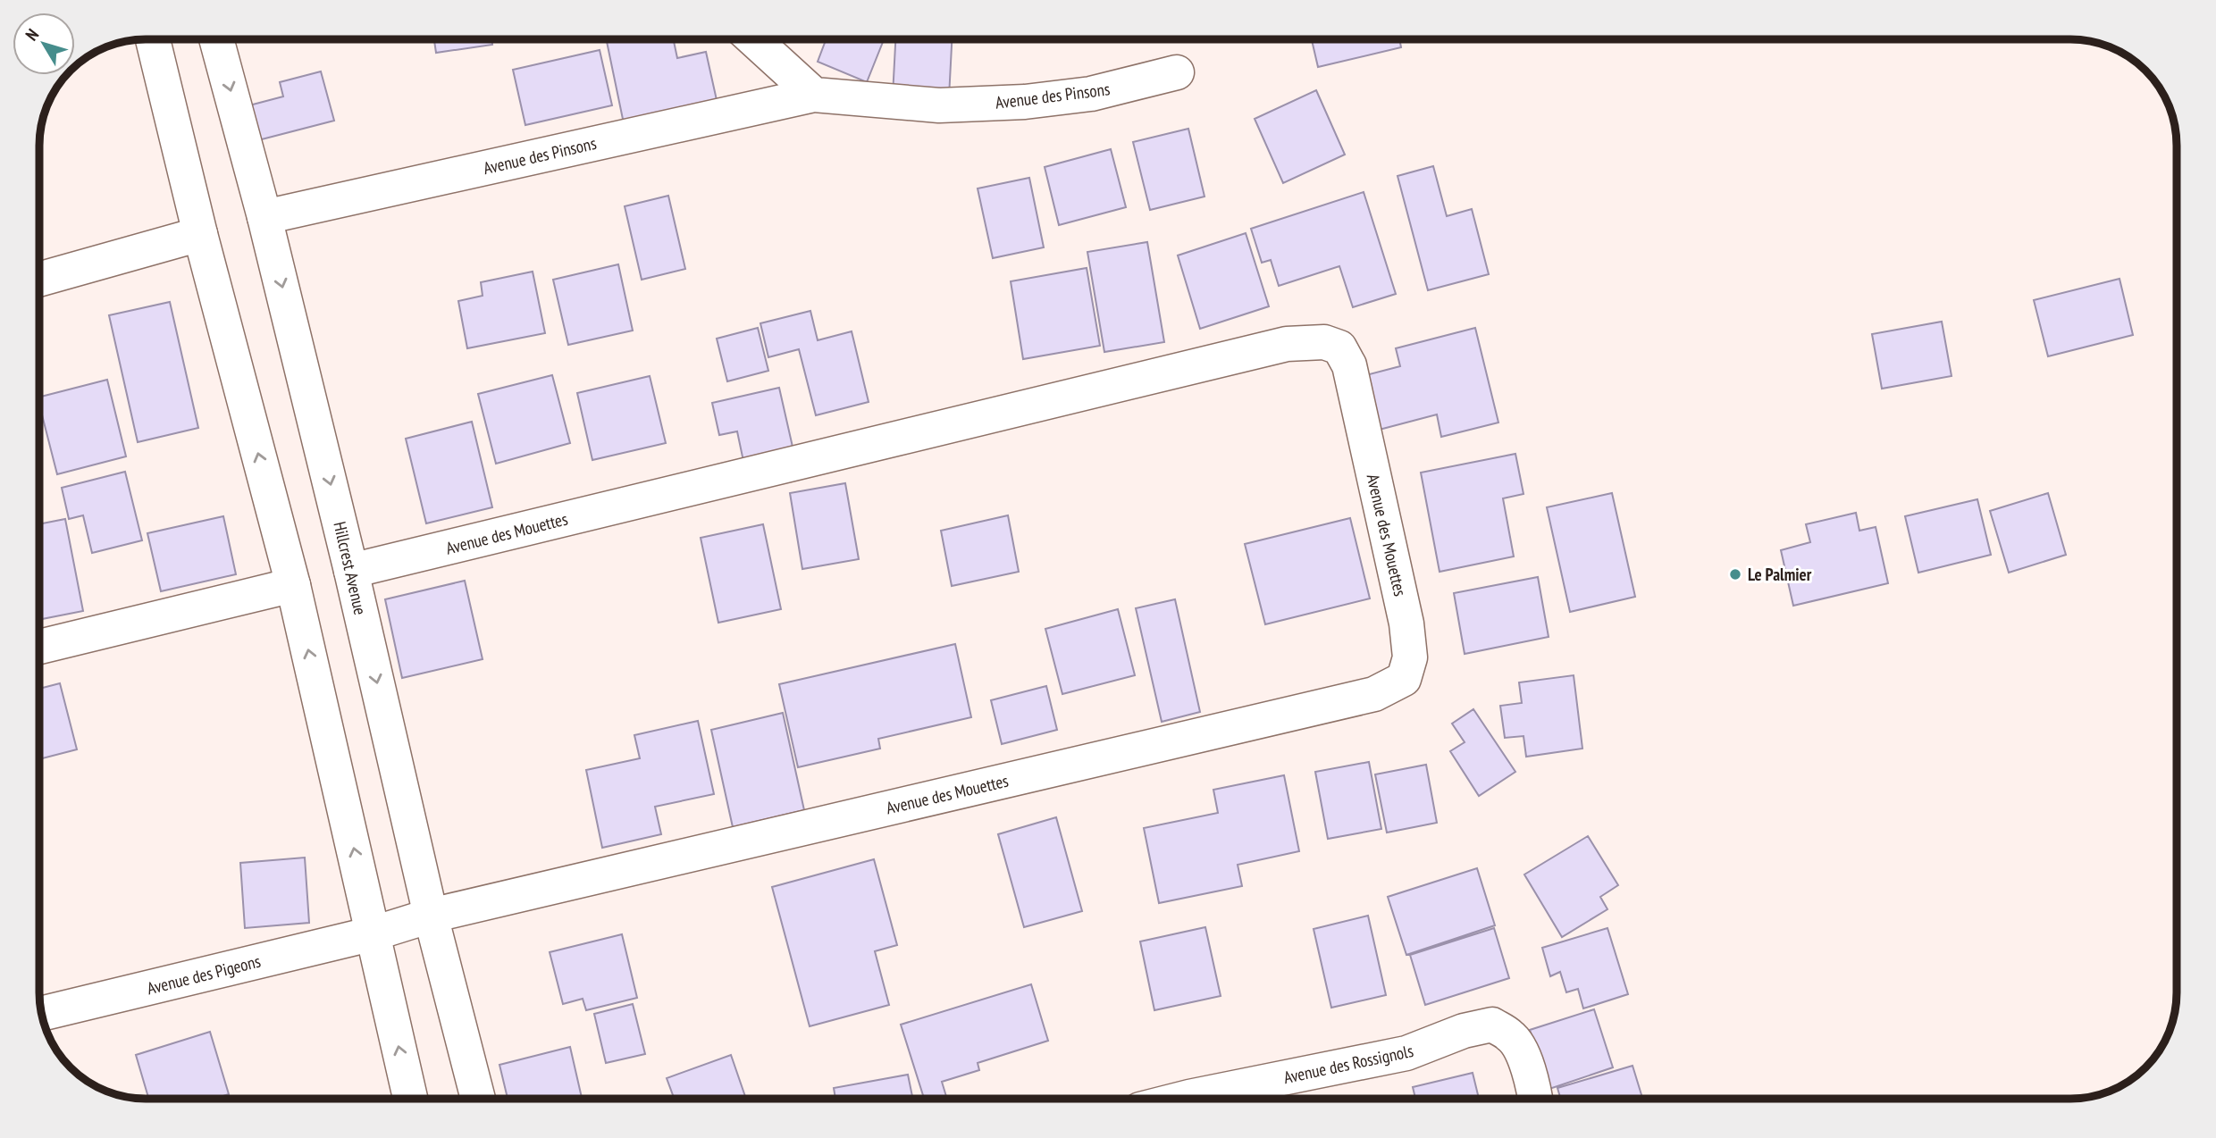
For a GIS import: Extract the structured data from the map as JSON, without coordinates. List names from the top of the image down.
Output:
{
  "streets": {
    "street": [
      "Avenue des Pinsons",
      "Avenue des Mouettes",
      "Hillcrest Avenue",
      "Avenue des Pigeons",
      "Avenue des Rossignols"
    ]
  },
  "crossings": [
    ["Avenue des Pinsons", "Hillcrest Avenue"],
    ["Avenue des Mouettes", "Hillcrest Avenue"],
    ["Avenue des Mouettes", "Avenue des Pigeons"]
  ],
  "places": ["Le Palmier"],
  "north": "top left"
}
